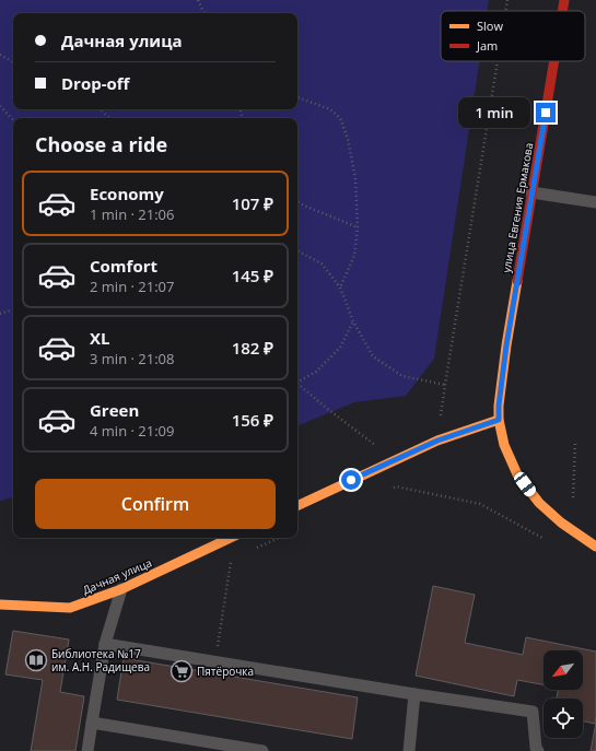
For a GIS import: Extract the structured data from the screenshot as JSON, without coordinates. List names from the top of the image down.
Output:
{
  "streets": {
    "main road": ["улица Евгения Ермакова", "Дачная улица"]
  },
  "places": {
    "library": ["Библиотека №17 им. А.Н. Радищева"],
    "supermarket": ["Пятёрочка"]
  },
  "legend": ["Slow", "Jam"],
  "north": "bottom left",
  "page": {
    "banner": ["Дачная улица", "Drop-off"],
    "bubble": "1 min",
    "heading": "Choose a ride",
    "list": [
      {
        "name": "Economy",
        "note": "1 min · 21:06",
        "value": "107 ₽"
      },
      {
        "name": "Comfort",
        "note": "2 min · 21:07",
        "value": "145 ₽"
      },
      {
        "name": "XL",
        "note": "3 min · 21:08",
        "value": "182 ₽"
      },
      {
        "name": "Green",
        "note": "4 min · 21:09",
        "value": "156 ₽"
      }
    ],
    "buttons": "Confirm"
  }
}
